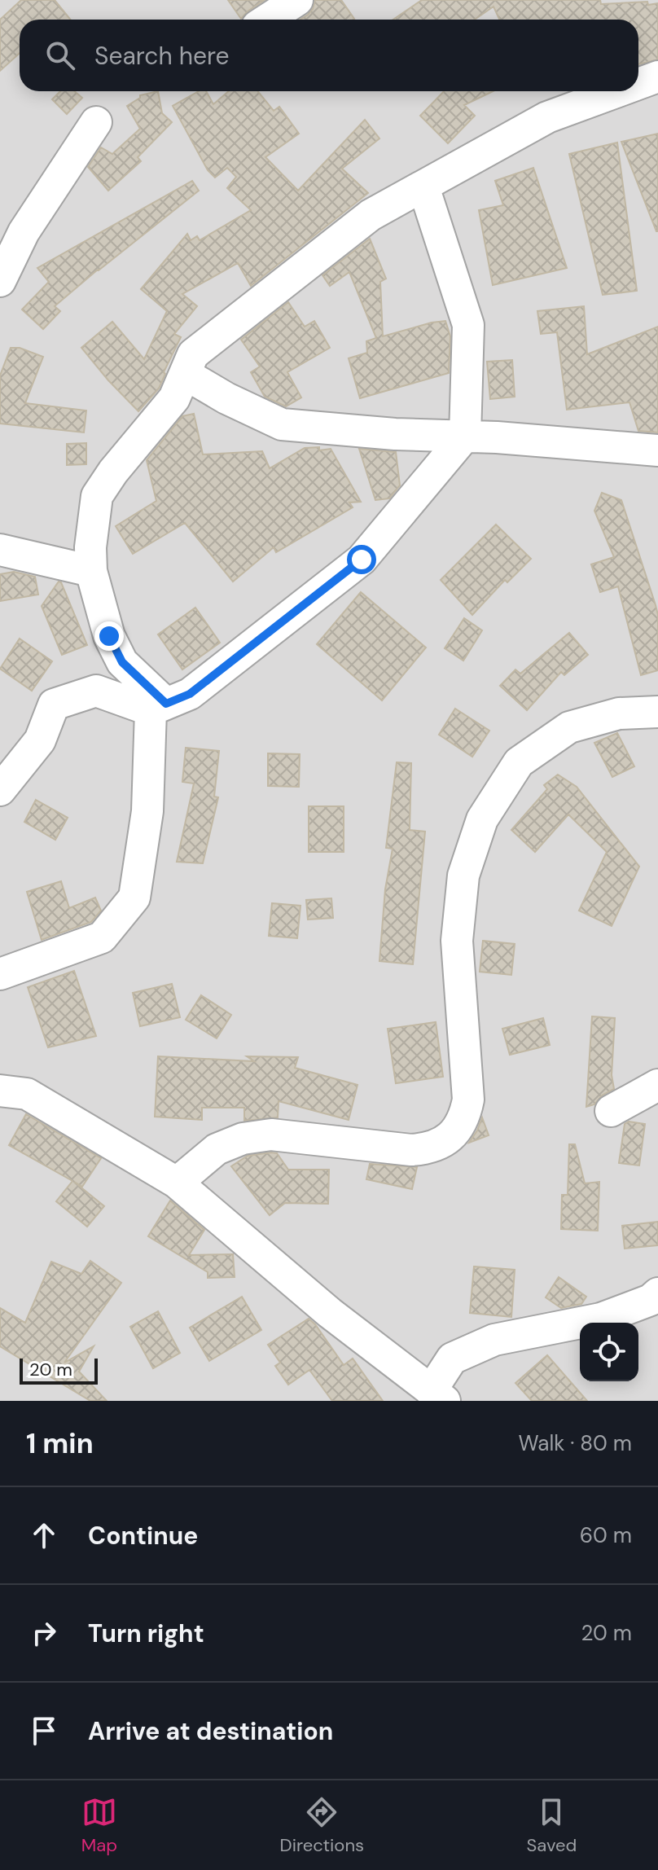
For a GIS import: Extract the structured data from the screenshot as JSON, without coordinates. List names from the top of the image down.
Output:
{
  "scale_bar": "20 m",
  "page": {
    "search": "Search here",
    "scale": "20 m",
    "heading": ["1 min", "Walk · 80 m"],
    "list": [
      ["Continue", "60 m"],
      ["Turn right", "20 m"],
      "Arrive at destination"
    ],
    "nav": ["Map", "Directions", "Saved"]
  }
}
